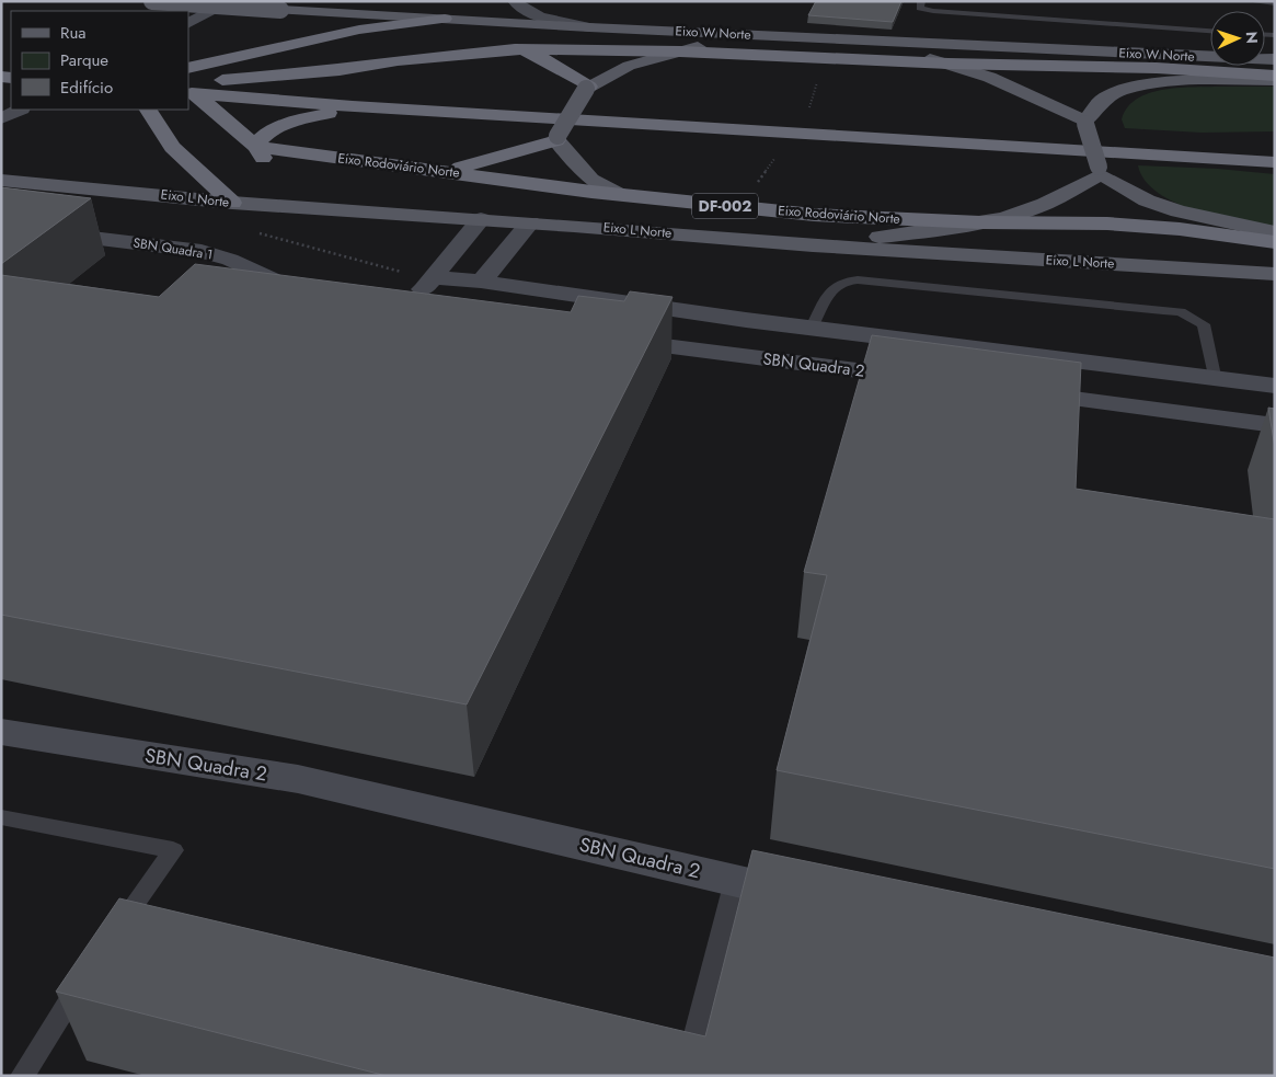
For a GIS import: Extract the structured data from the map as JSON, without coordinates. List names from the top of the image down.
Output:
{
  "streets": {
    "highway": ["Eixo Rodoviário Norte", "DF-002"],
    "main road": ["Eixo W Norte", "Eixo L Norte"],
    "street": ["SBN Quadra 1", "SBN Quadra 2"]
  },
  "legend": ["Rua", "Parque", "Edifício"],
  "north": "right"
}
